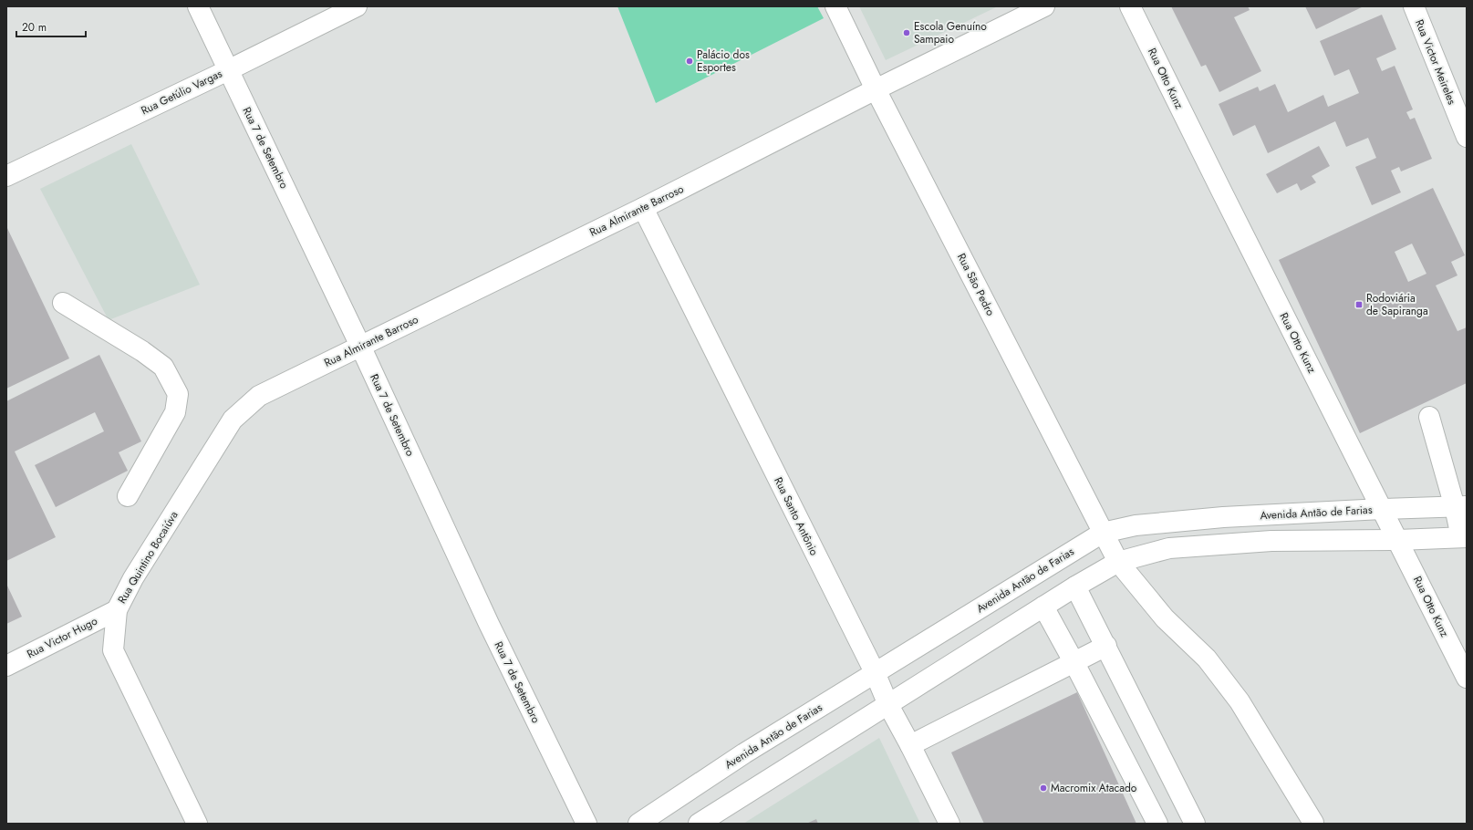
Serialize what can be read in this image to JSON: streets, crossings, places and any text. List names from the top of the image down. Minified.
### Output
{"streets":{"street":["Rua Victor Meireles","Rua Otto Kunz","Rua Getúlio Vargas","Rua 7 de Setembro","Rua Almirante Barroso","Rua São Pedro","Avenida Antão de Farias","Rua Santo Antônio","Rua Quintino Bocaiúva","Rua Victor Hugo"]},"crossings":[["Rua Otto Kunz","Avenida Antão de Farias"],["Rua Getúlio Vargas","Rua 7 de Setembro"],["Rua 7 de Setembro","Rua Almirante Barroso"],["Rua Almirante Barroso","Rua São Pedro"],["Rua Almirante Barroso","Rua Santo Antônio"],["Rua Almirante Barroso","Rua Quintino Bocaiúva"],["Rua São Pedro","Avenida Antão de Farias"],["Avenida Antão de Farias","Rua Santo Antônio"],["Rua Quintino Bocaiúva","Rua Victor Hugo"]],"places":{"other":["Escola Genuíno Sampaio","Palácio dos Esportes","Macromix Atacado"],"transit":["Rodoviária de Sapiranga"]},"scale_bar":"20 m"}
